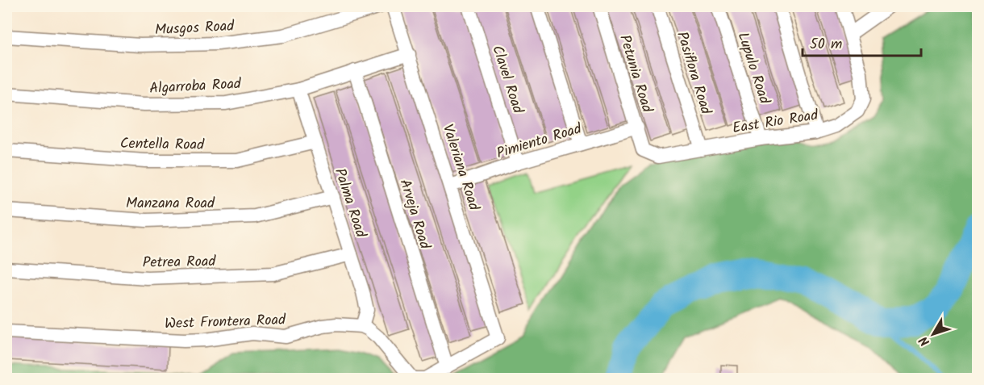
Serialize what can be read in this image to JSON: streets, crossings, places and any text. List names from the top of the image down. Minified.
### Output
{"streets":{"street":["Musgos Road","Lupulo Road","Pasiflora Road","Petunia Road","Clavel Road","Algarroba Road","East Rio Road","Pimiento Road","Centella Road","Valeriana Road","Manzana Road","Palma Road","Arveja Road","Petrea Road","West Frontera Road"]},"crossings":[["Lupulo Road","East Rio Road"],["Pasiflora Road","East Rio Road"],["Petunia Road","East Rio Road"],["Petunia Road","Pimiento Road"],["Clavel Road","Pimiento Road"],["Algarroba Road","Valeriana Road"],["Algarroba Road","Palma Road"],["Algarroba Road","Arveja Road"],["Pimiento Road","Valeriana Road"],["Centella Road","Palma Road"],["Valeriana Road","Arveja Road"],["Manzana Road","Palma Road"],["Palma Road","Petrea Road"],["Palma Road","West Frontera Road"]],"scale_bar":"50 m","north":"bottom left"}
